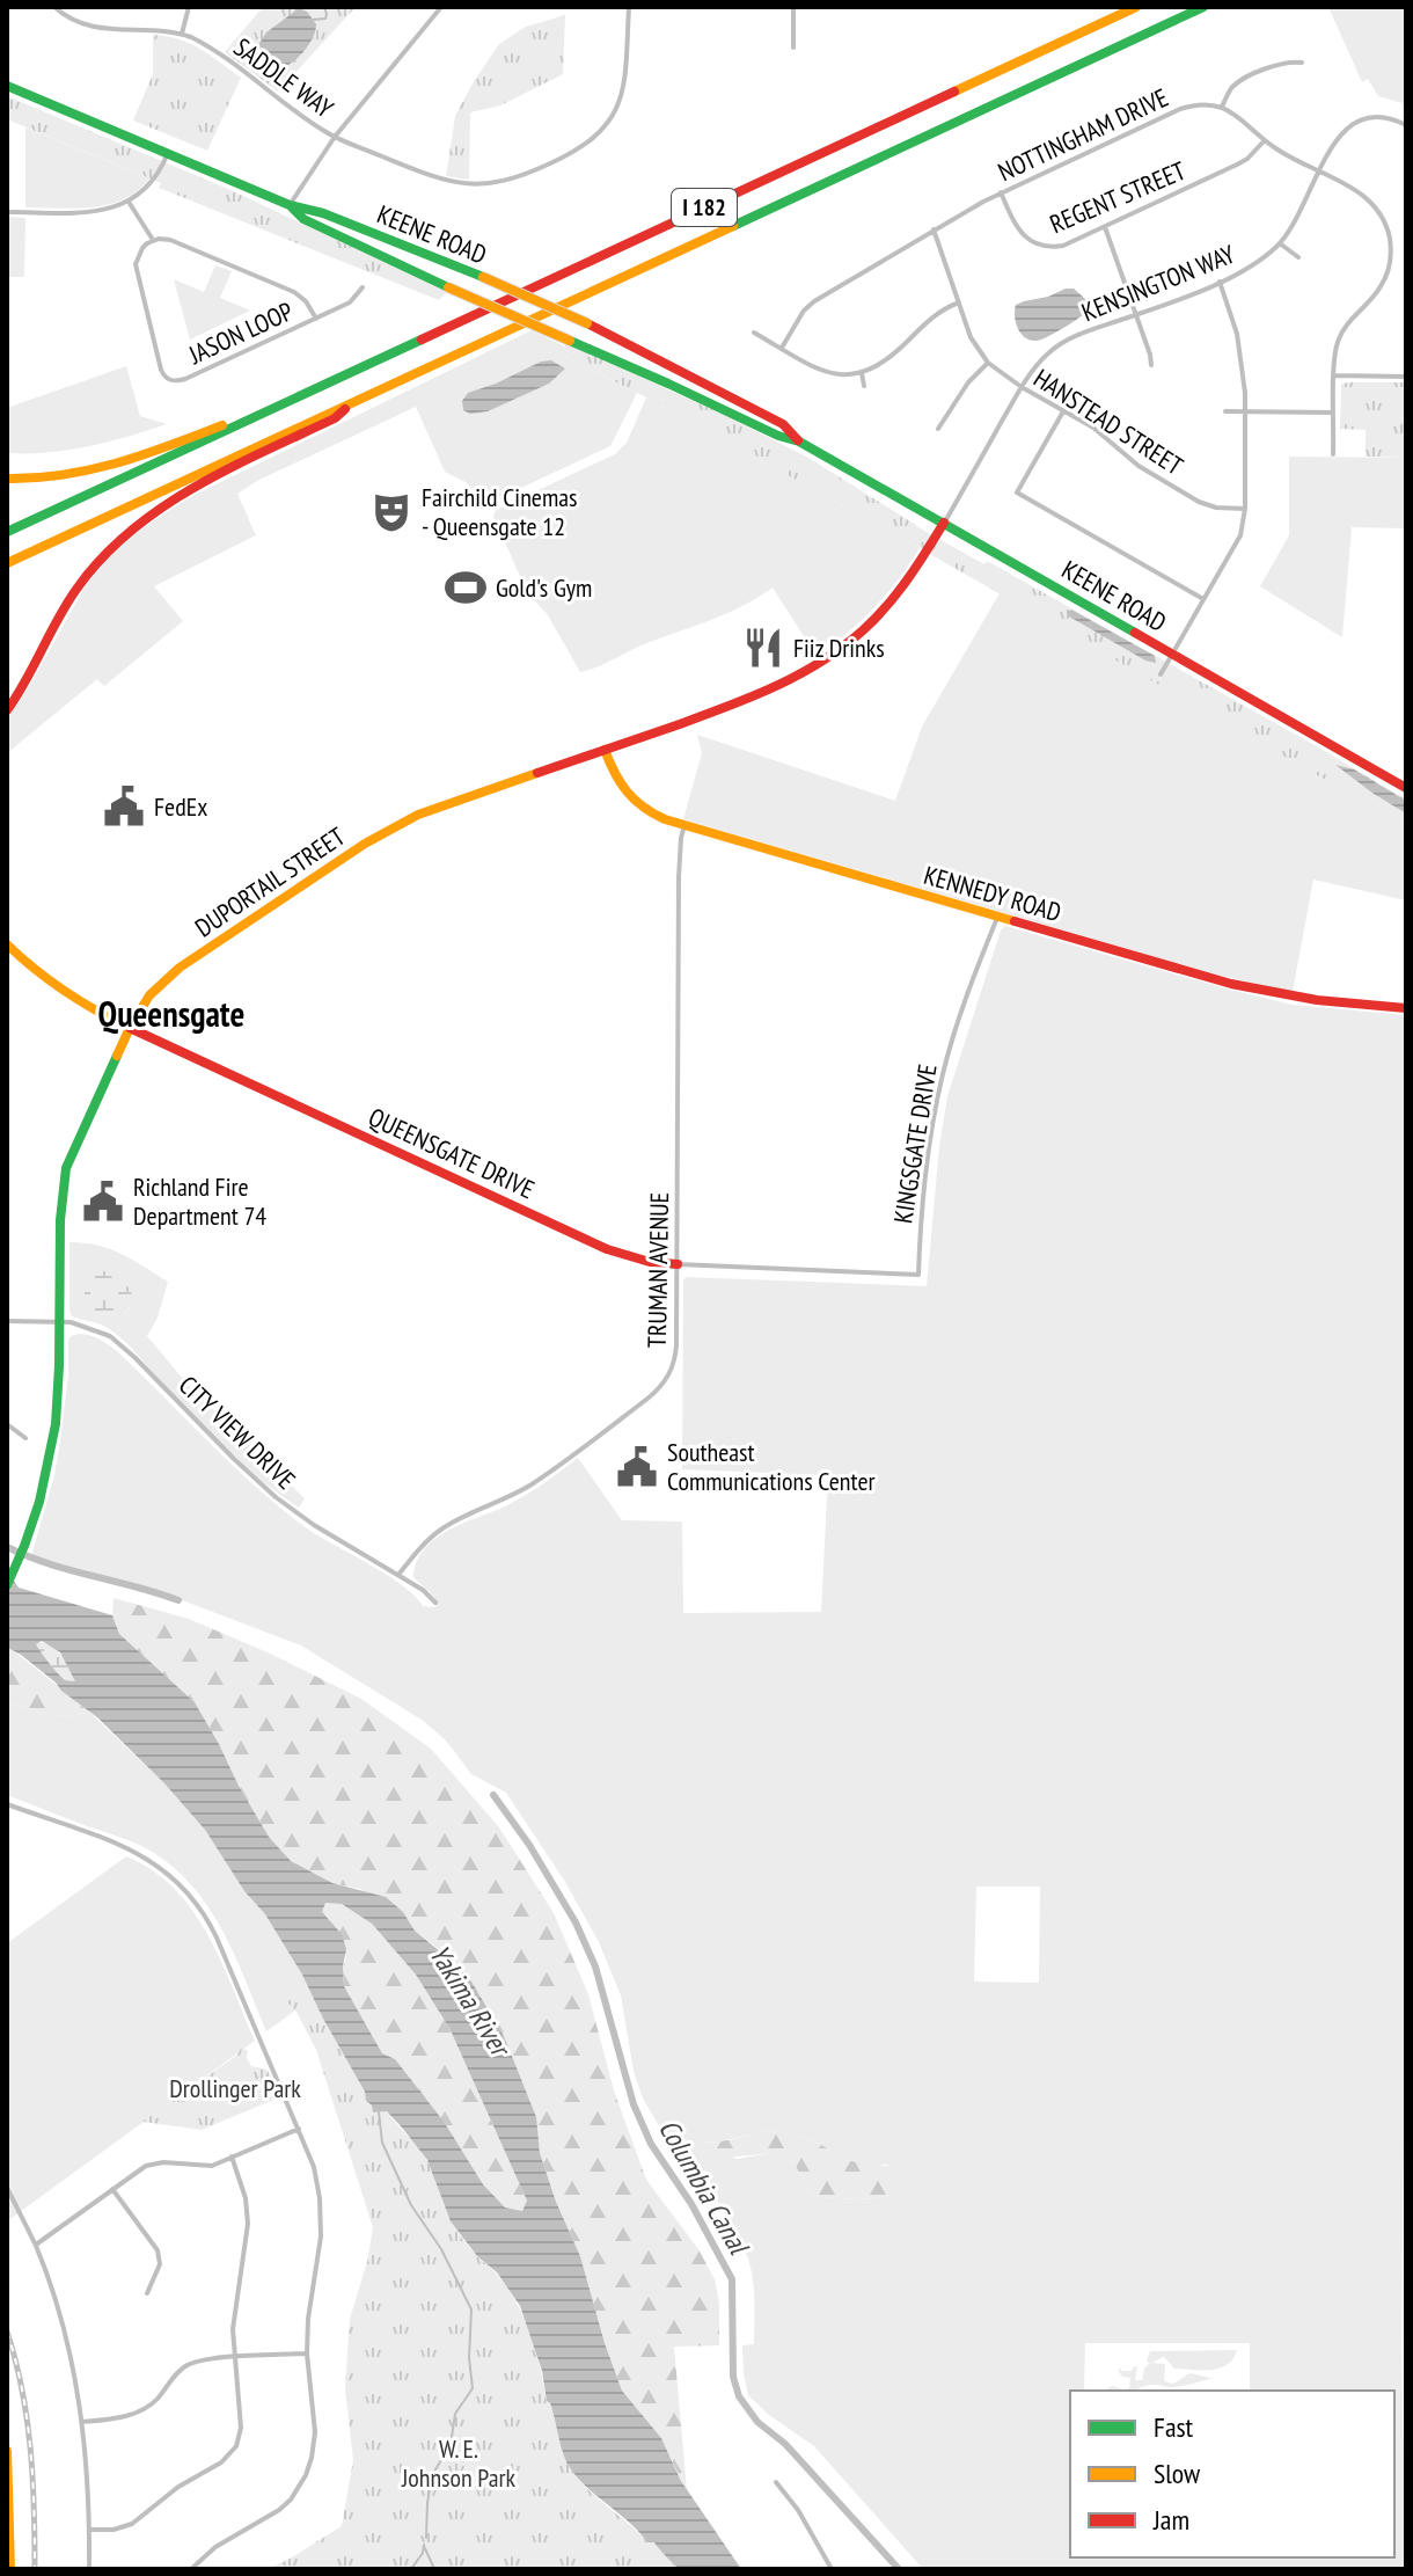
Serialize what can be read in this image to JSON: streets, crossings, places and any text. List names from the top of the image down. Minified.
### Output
{"streets":{"main road":["I 182","KEENE ROAD","DUPORTAIL STREET","KENNEDY ROAD","QUEENSGATE DRIVE"],"street":["SADDLE WAY","NOTTINGHAM DRIVE","REGENT STREET","KENSINGTON WAY","JASON LOOP","HANSTEAD STREET","KINGSGATE DRIVE","TRUMAN AVENUE","CITY VIEW DRIVE"]},"crossings":[["NOTTINGHAM DRIVE","REGENT STREET"],["NOTTINGHAM DRIVE","HANSTEAD STREET"],["KEENE ROAD","KENSINGTON WAY"],["KEENE ROAD","DUPORTAIL STREET"],["KENSINGTON WAY","HANSTEAD STREET"],["KENSINGTON WAY","DUPORTAIL STREET"],["DUPORTAIL STREET","KENNEDY ROAD"],["DUPORTAIL STREET","QUEENSGATE DRIVE"],["DUPORTAIL STREET","CITY VIEW DRIVE"],["KENNEDY ROAD","KINGSGATE DRIVE"],["KENNEDY ROAD","TRUMAN AVENUE"],["KINGSGATE DRIVE","QUEENSGATE DRIVE"],["QUEENSGATE DRIVE","TRUMAN AVENUE"],["TRUMAN AVENUE","CITY VIEW DRIVE"]],"districts":["Queensgate"],"water":["Yakima River","Columbia Canal"],"parks":["Drollinger Park","W. E. Johnson Park"],"places":{"theatre":["Fairchild Cinemas - Queensgate 12"],"sports":["Gold's Gym"],"restaurant":["Fiiz Drinks"],"public building":["FedEx","Richland Fire Department 74","Southeast Communications Center"]},"legend":["Fast","Slow","Jam"]}
